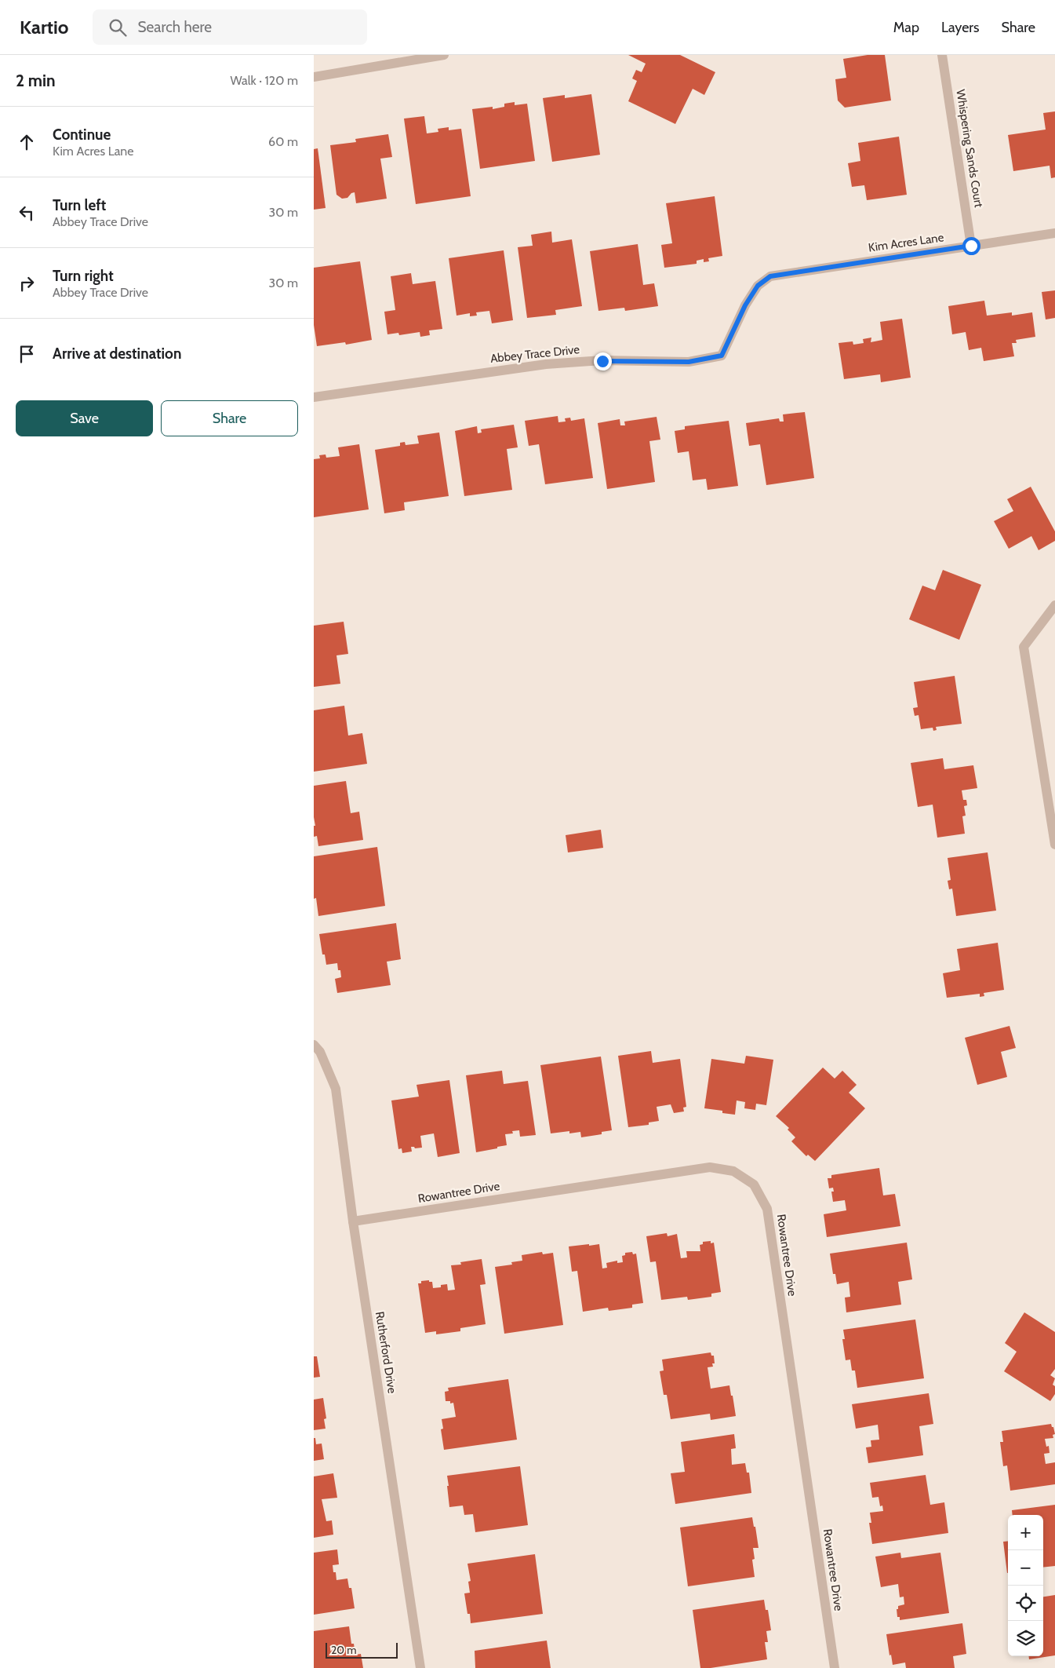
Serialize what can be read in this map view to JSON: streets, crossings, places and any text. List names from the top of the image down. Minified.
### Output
{"streets":{"street":["Whispering Sands Court","Kim Acres Lane","Abbey Trace Drive","Rowantree Drive","Rutherford Drive"]},"crossings":[["Whispering Sands Court","Kim Acres Lane"],["Kim Acres Lane","Abbey Trace Drive"],["Rowantree Drive","Rutherford Drive"]],"scale_bar":"20 m","page":{"header":"Kartio","search":"Search here","nav":["Map","Layers","Share"],"heading":["2 min","Walk · 120 m"],"list":[["Continue","Kim Acres Lane","60 m"],["Turn left","Abbey Trace Drive","30 m"],["Turn right","Abbey Trace Drive","30 m"],"Arrive at destination"],"buttons":["Save","Share"],"map_buttons":["+","−"],"scale":"20 m"}}
